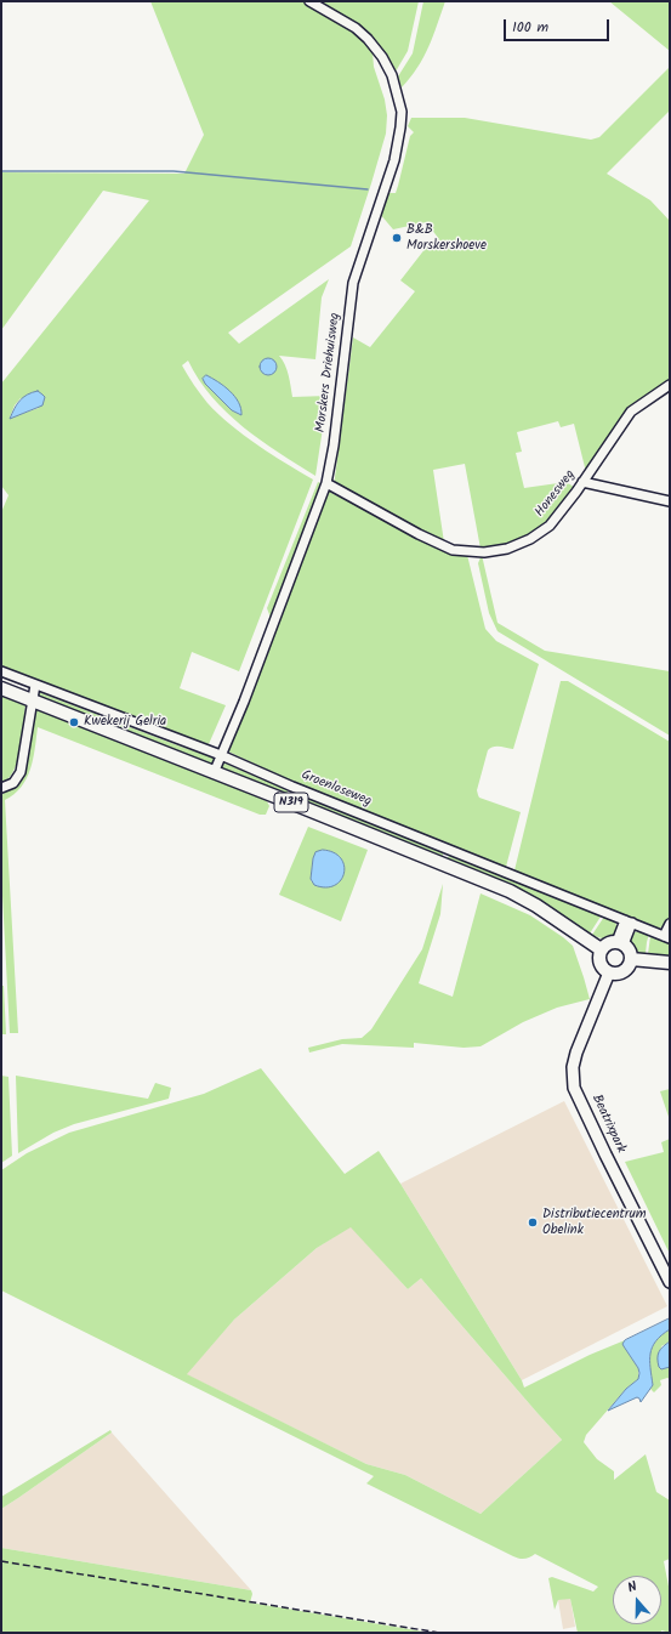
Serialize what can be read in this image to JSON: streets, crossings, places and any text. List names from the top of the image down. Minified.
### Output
{"streets":{"main road":["N319"],"street":["Morskers Driehuisweg","Honesweg","Groenloseweg","Beatrixpark"]},"crossings":[["Morskers Driehuisweg","Honesweg"],["Morskers Driehuisweg","Groenloseweg"],["Morskers Driehuisweg","N319"],["N319","Beatrixpark"]],"places":["B&B Morskershoeve","Kwekerij Gelria","Distributiecentrum Obelink"],"scale_bar":"100 m","north":"top"}
